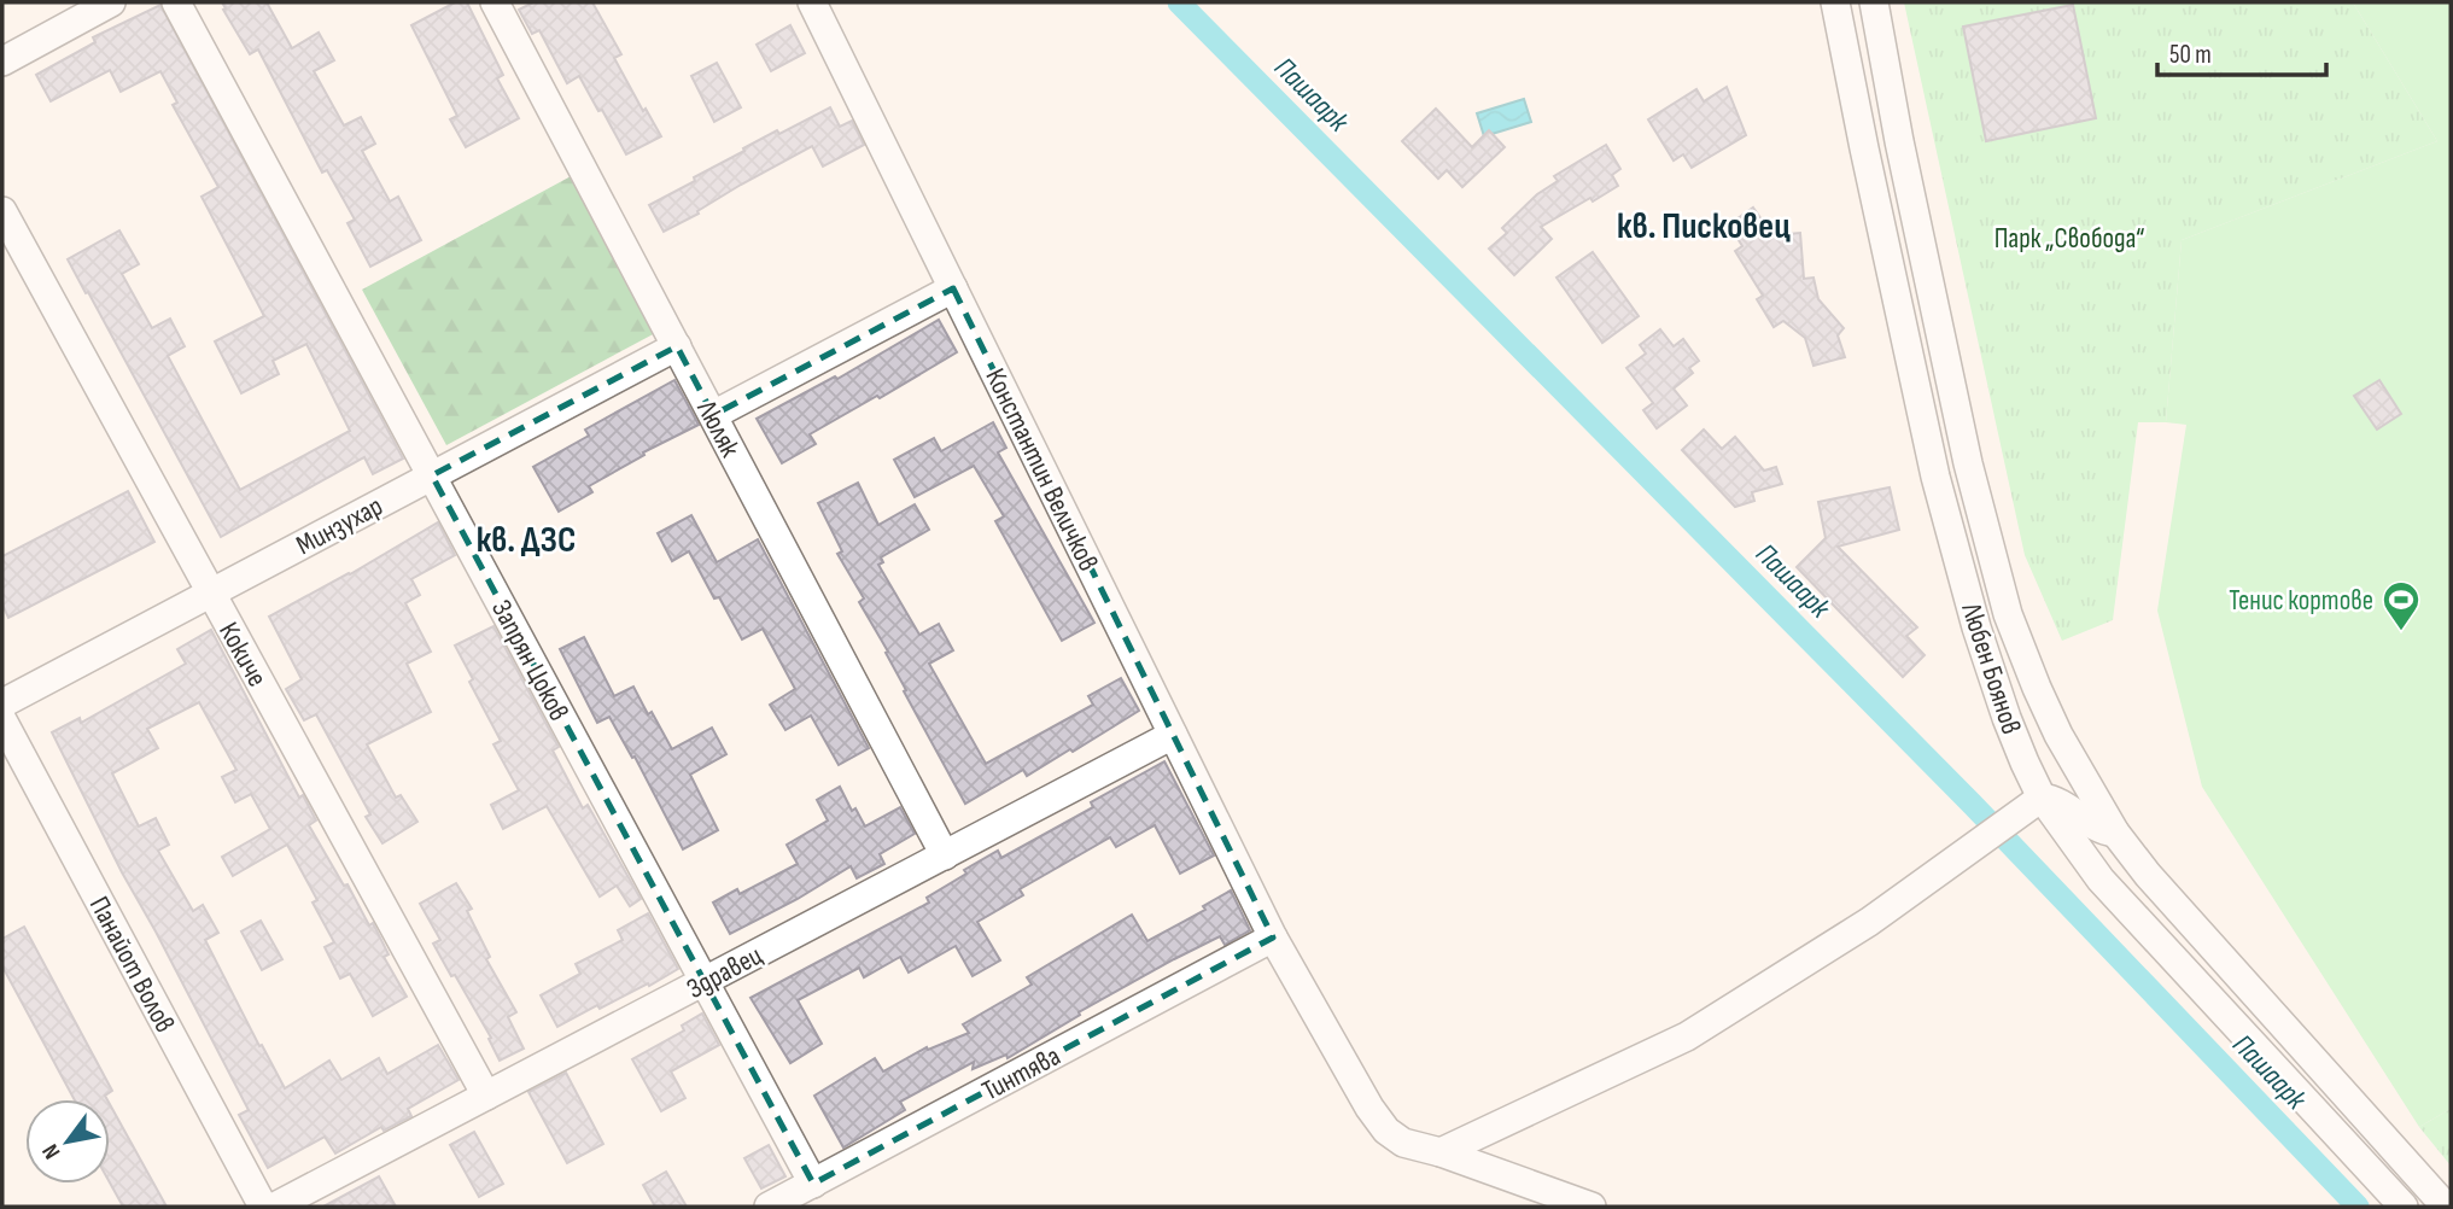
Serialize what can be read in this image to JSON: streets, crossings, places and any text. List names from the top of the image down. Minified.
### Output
{"streets":{"street":["Люляк","Константин Величков","Минзухар","Кокиче","Запрян Цоков","Любен Боянов","Панайот Волов","Здравец","Тинтява"]},"crossings":[["Люляк","Минзухар"],["Люляк","Здравец"],["Константин Величков","Здравец"],["Константин Величков","Тинтява"],["Минзухар","Кокиче"],["Минзухар","Запрян Цоков"],["Кокиче","Здравец"],["Запрян Цоков","Здравец"],["Запрян Цоков","Тинтява"]],"districts":["кв. Писковец","кв. ДЗС"],"water":["Пашаарк"],"parks":["Парк „Свобода“"],"places":{"sports":["Тенис кортове"]},"scale_bar":"50 m","north":"bottom left"}
